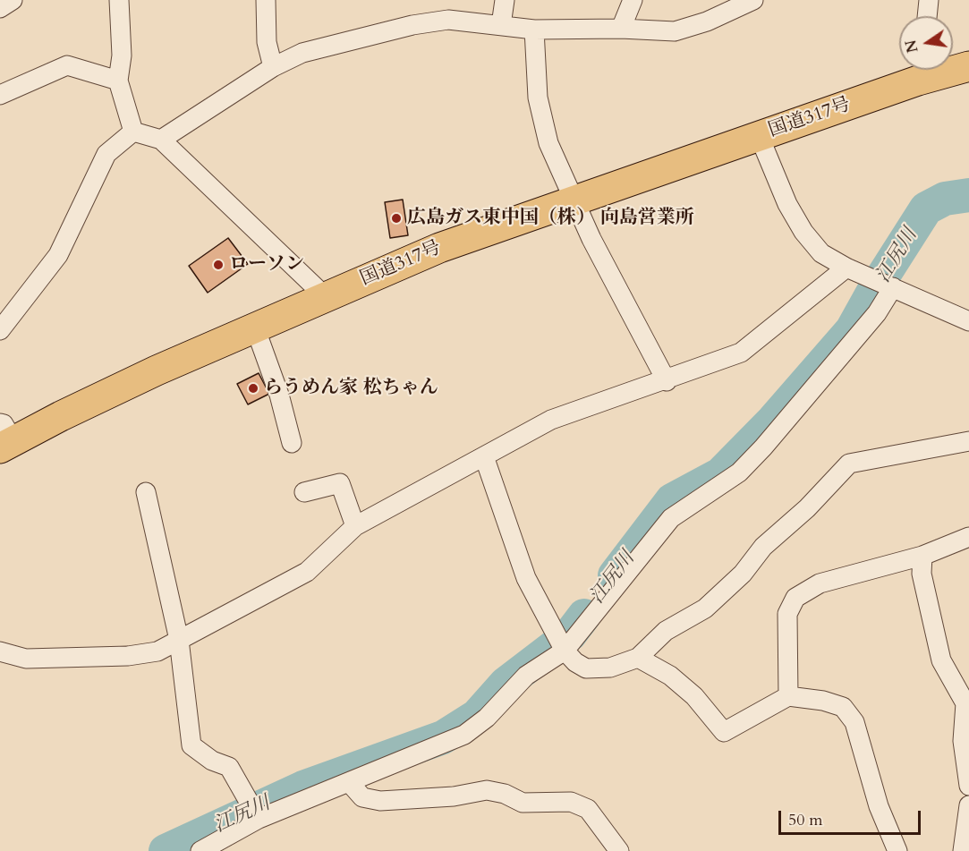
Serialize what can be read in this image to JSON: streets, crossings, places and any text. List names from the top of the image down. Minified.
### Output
{"streets":{"highway":["国道317号"]},"water":["江尻川"],"places":["広島ガス東中国（株） 向島営業所","ローソン","らうめん家 松ちゃん"],"scale_bar":"50 m","north":"left"}
